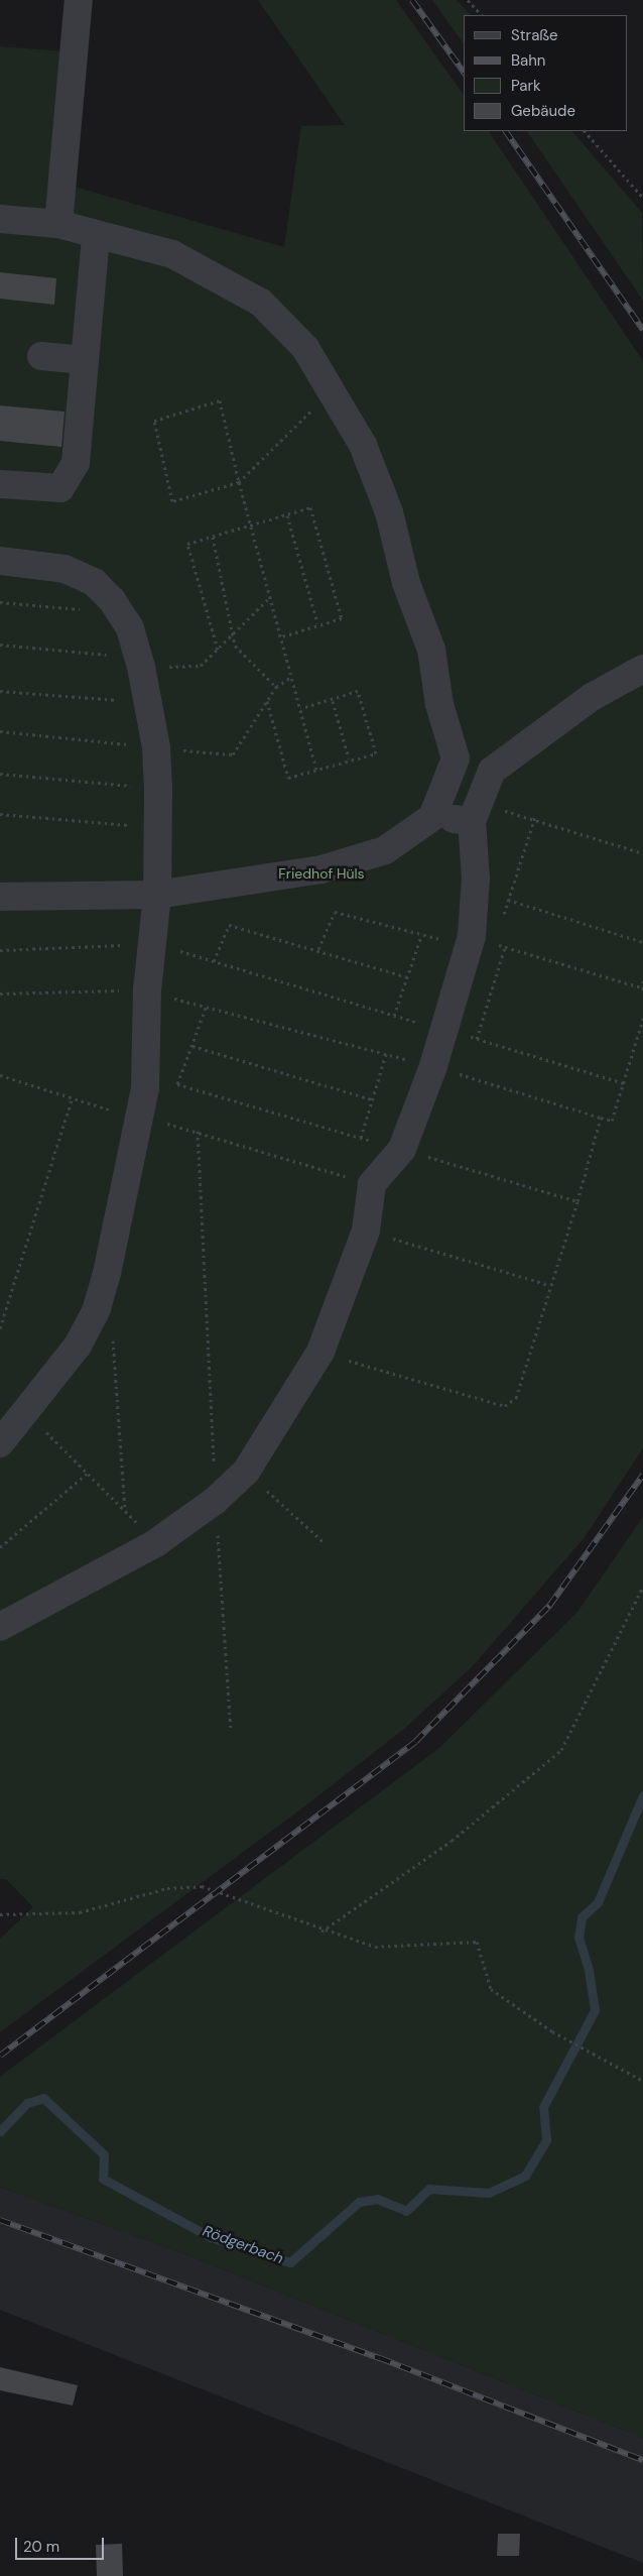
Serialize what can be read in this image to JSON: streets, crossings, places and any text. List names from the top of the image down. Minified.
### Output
{"water":["Rödgerbach"],"parks":["Friedhof Hüls"],"legend":["Straße","Bahn","Park","Gebäude"],"scale_bar":"20 m"}
